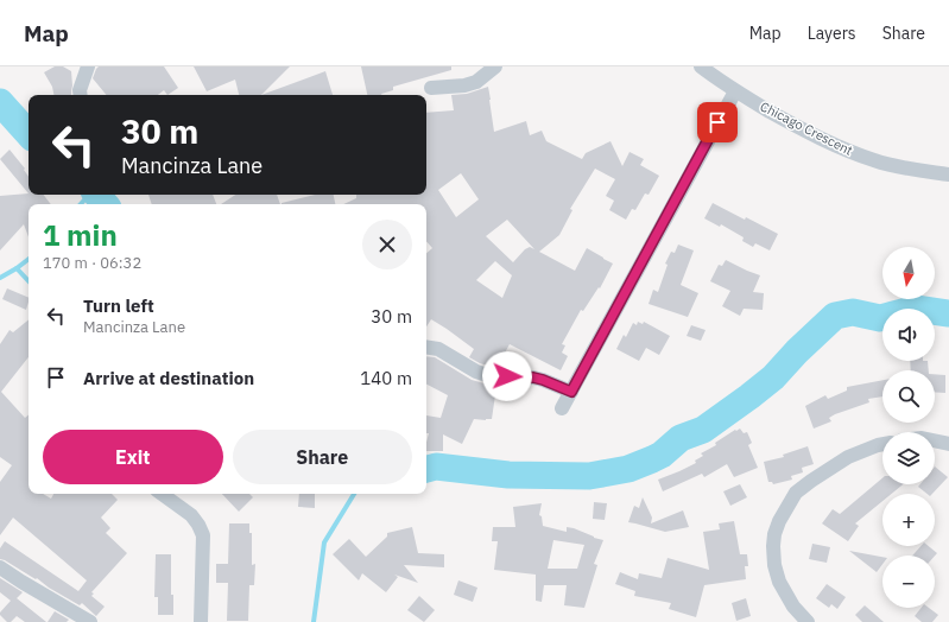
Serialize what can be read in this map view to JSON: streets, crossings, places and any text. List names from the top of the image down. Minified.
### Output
{"streets":{"street":["Chicago Crescent"]},"north":"bottom","page":{"header":"Map","nav":["Map","Layers","Share"],"turn":["30 m","Mancinza Lane"],"heading":["1 min","170 m · 06:32"],"map_buttons":["+","−"],"list":[{"name":"Turn left","note":"Mancinza Lane","value":"30 m"},{"name":"Arrive at destination","value":"140 m"}],"buttons":["Exit","Share"]}}
